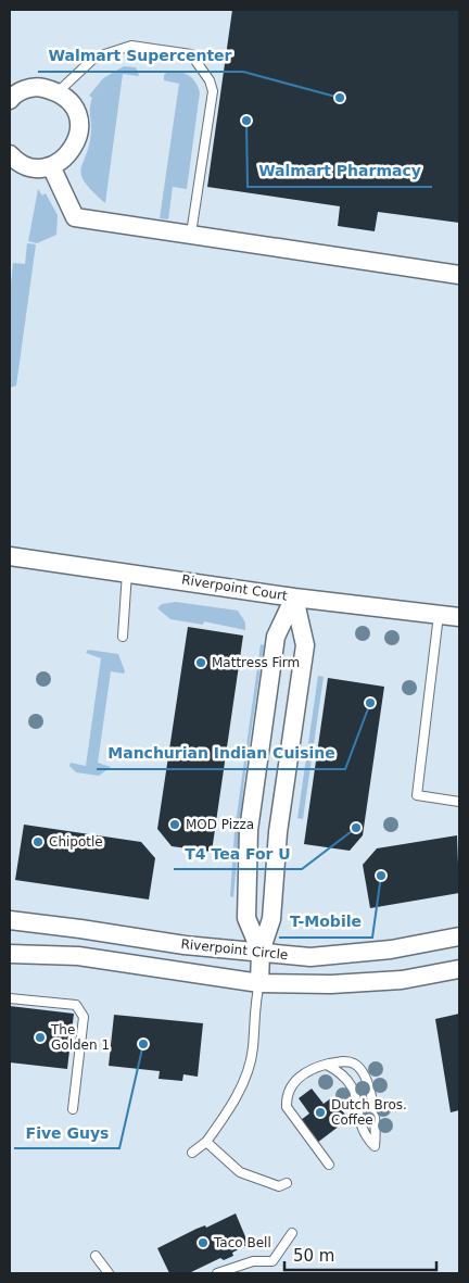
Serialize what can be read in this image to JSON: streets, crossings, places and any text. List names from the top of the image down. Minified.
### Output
{"streets":{"street":["Riverpoint Court","Riverpoint Circle"]},"places":["Walmart Supercenter","Walmart Pharmacy","Mattress Firm","Manchurian Indian Cuisine","MOD Pizza","T4 Tea For U","Chipotle","T-Mobile","The Golden 1","Five Guys","Dutch Bros. Coffee","Taco Bell"],"scale_bar":"50 m"}
